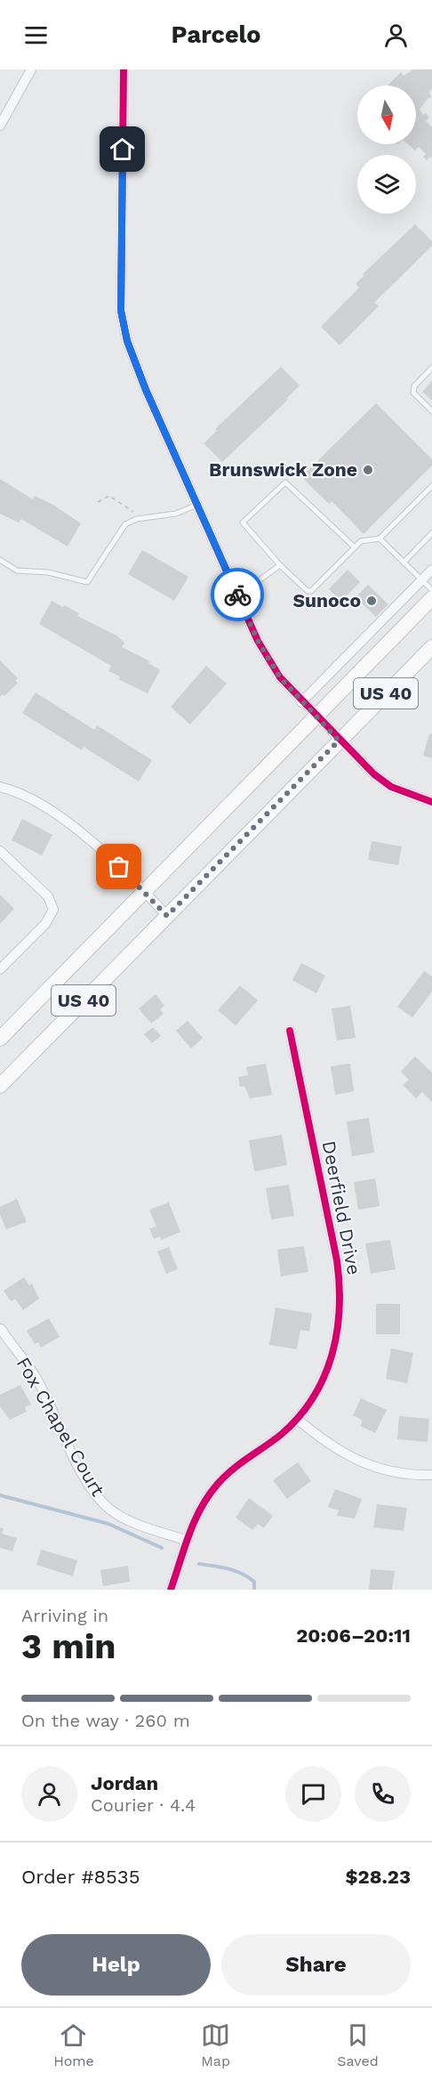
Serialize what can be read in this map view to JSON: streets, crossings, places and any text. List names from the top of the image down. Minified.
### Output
{"streets":{"main road":["US 40"],"street":["Deerfield Drive","Fox Chapel Court"]},"crossings":[["Deerfield Drive","Fox Chapel Court"]],"places":["Brunswick Zone","Sunoco"],"north":"bottom","page":{"header":"Parcelo","heading":["3 min","Arriving in","20:06–20:11"],"panel":["Jordan","Courier · 4.4","Order #8535","$28.23"],"bar":"On the way · 260 m","buttons":["Help","Share"],"tabs":["Home","Map","Saved"]}}
